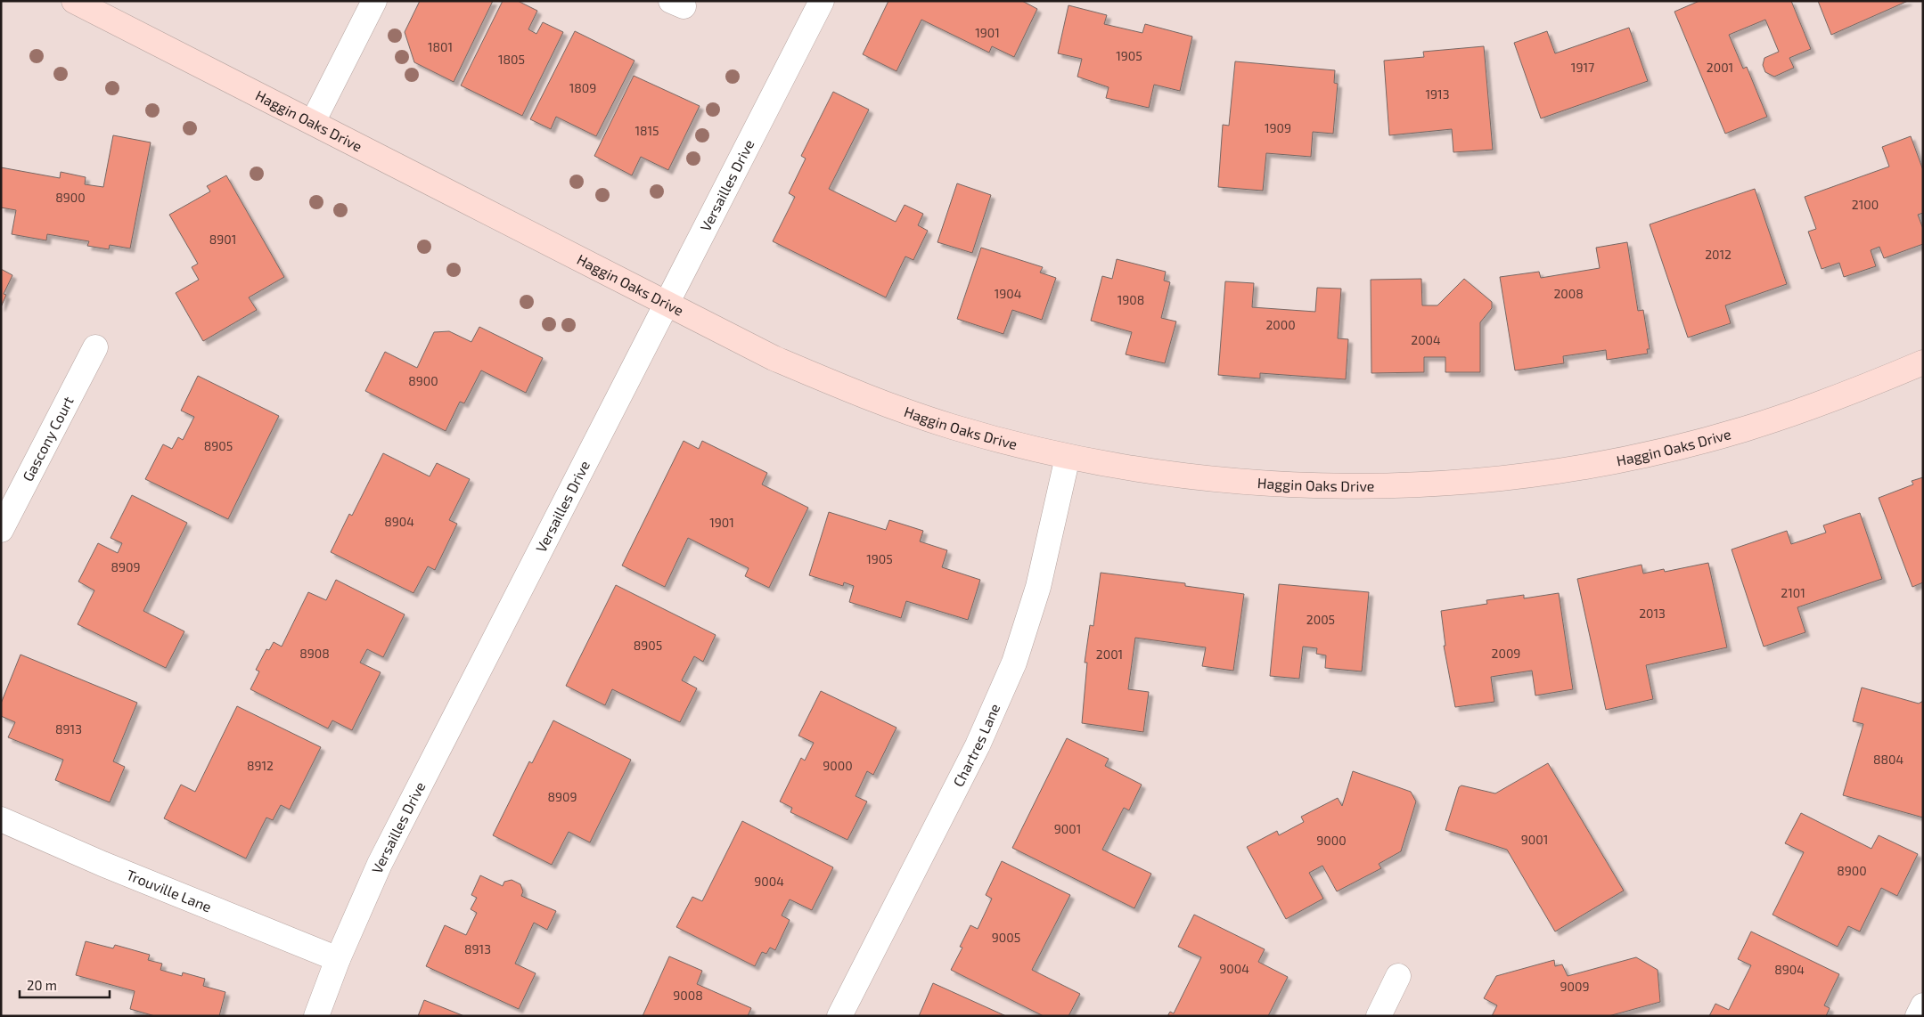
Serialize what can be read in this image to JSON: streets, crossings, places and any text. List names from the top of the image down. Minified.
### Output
{"streets":{"street":["Haggin Oaks Drive","Versailles Drive","Gascony Court","Chartres Lane","Trouville Lane"]},"crossings":[["Haggin Oaks Drive","Versailles Drive"],["Haggin Oaks Drive","Chartres Lane"],["Versailles Drive","Trouville Lane"]],"house_numbers":["1901","1801","1905","1805","1917","2001","1809","1913","1909","1815","8900","2100","8901","2012","1904","2008","1908","2000","2004","8900","8905","8904","1901","1905","8909","2101","2013","2005","8905","8908","2009","2001","8913","8804","8912","9000","8909","9001","9001","9000","8900","9004","9005","8913","9004","8904","9009","9008"],"scale_bar":"20 m"}
